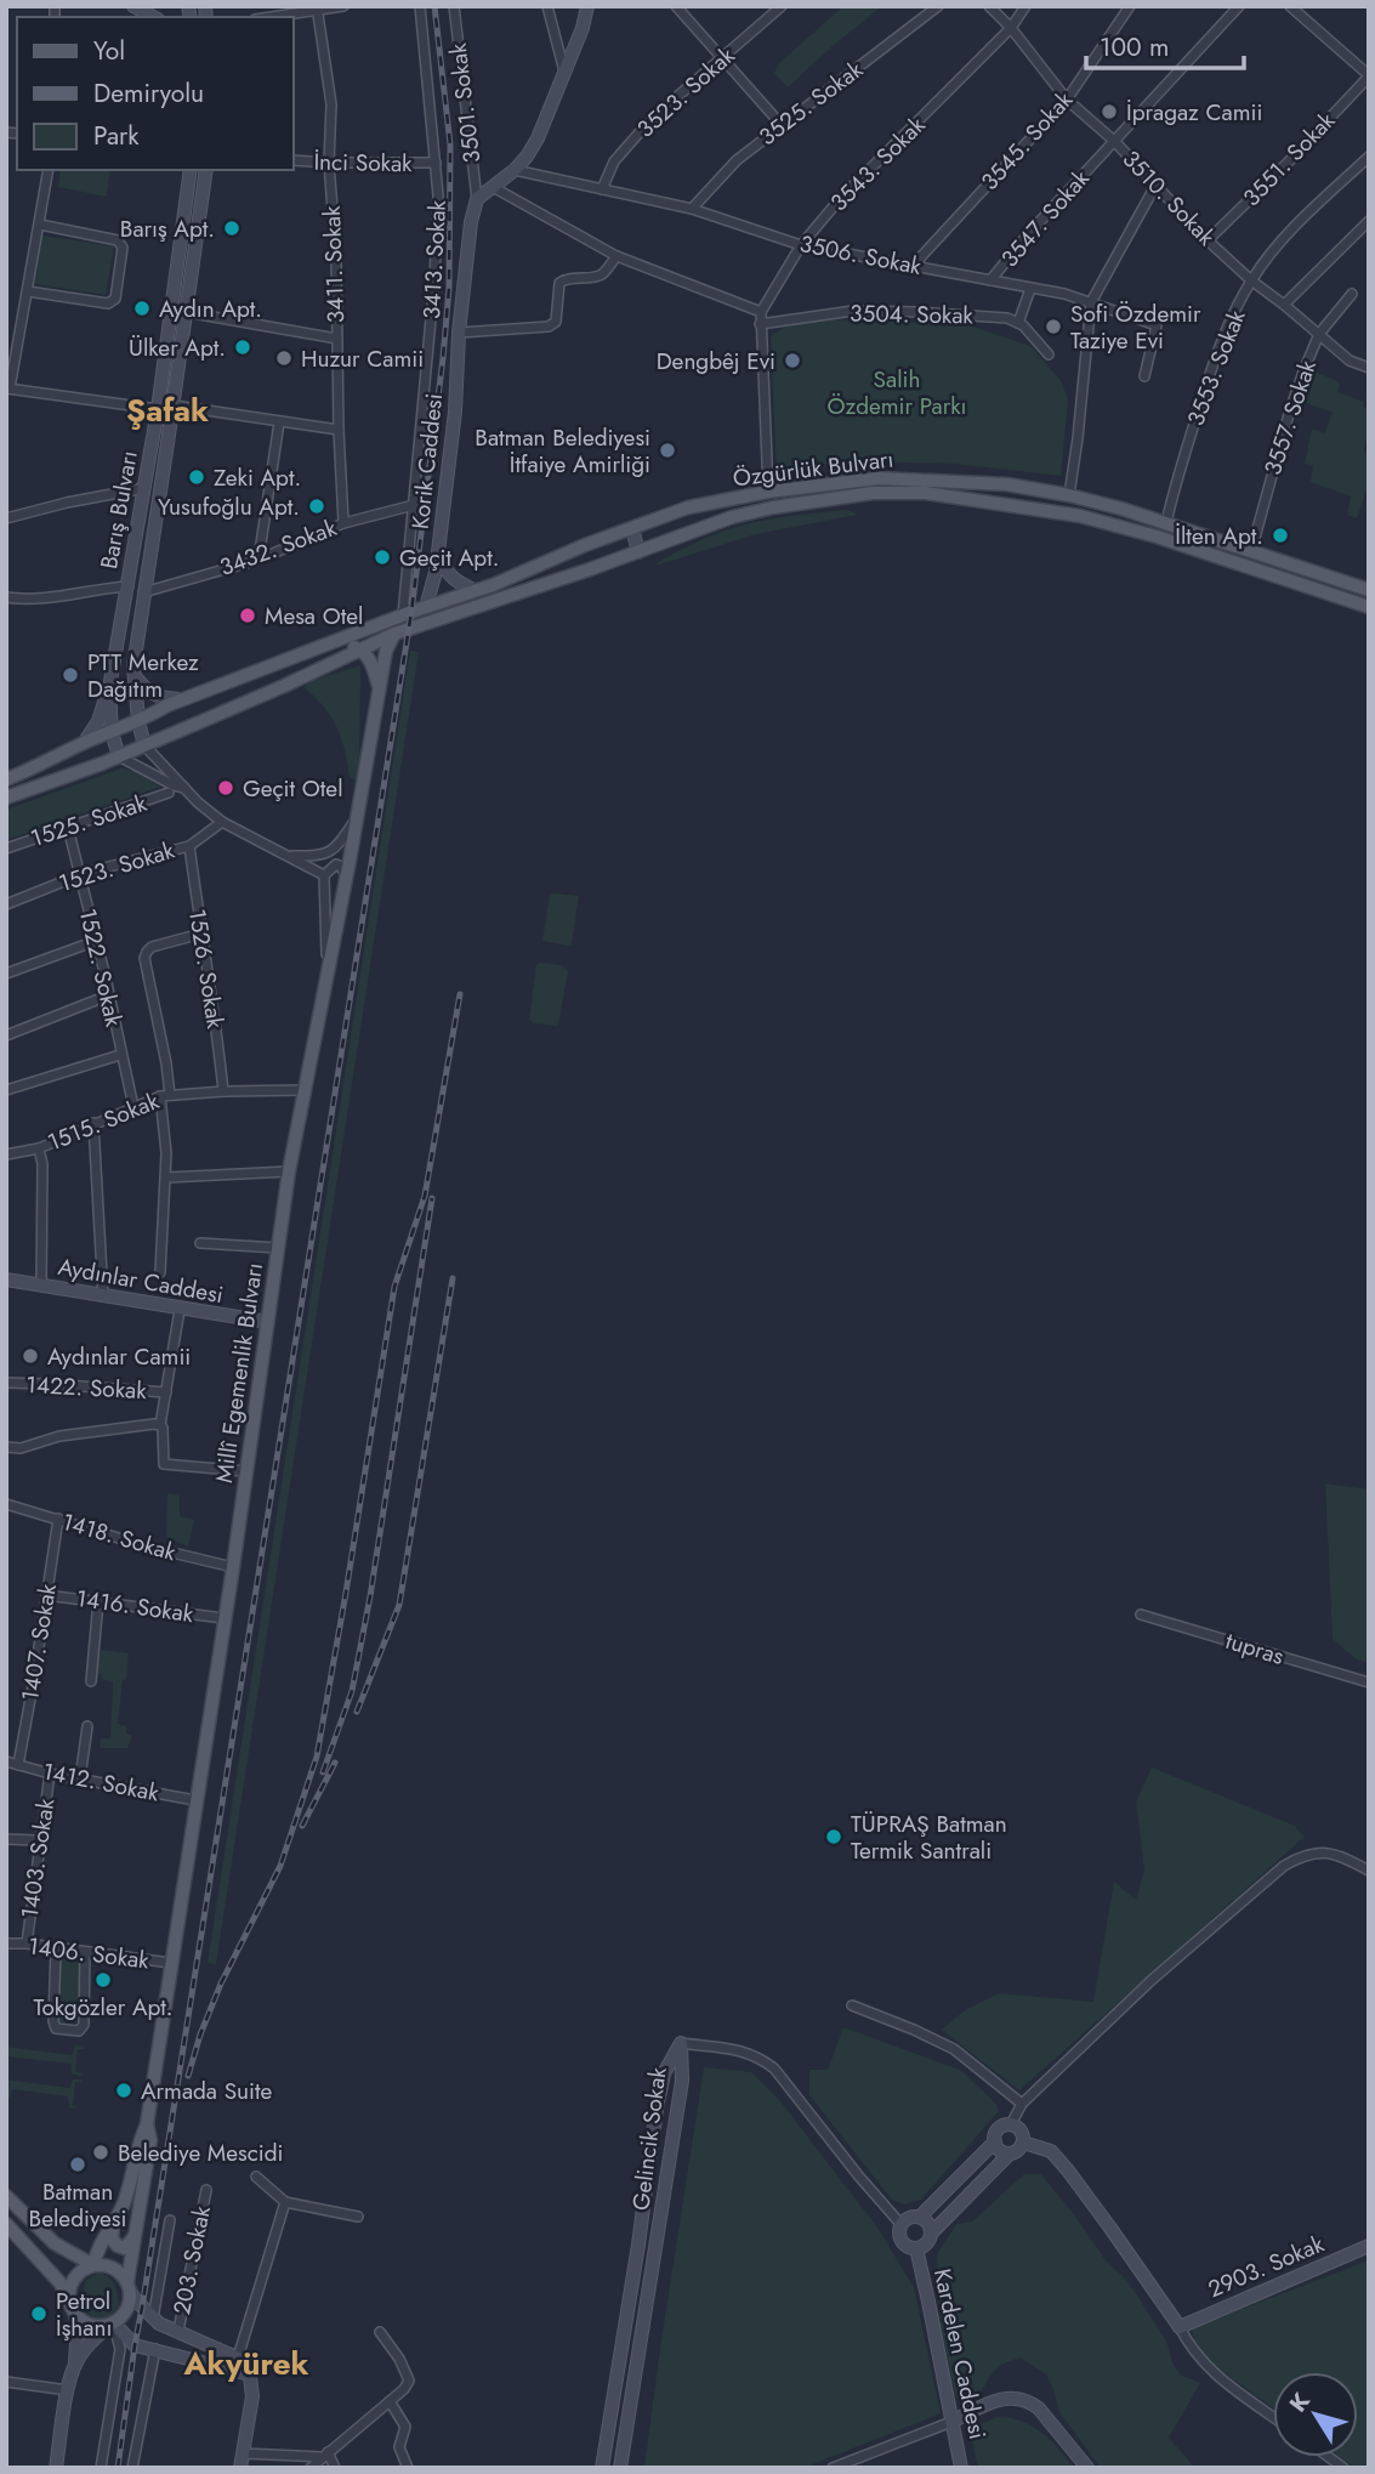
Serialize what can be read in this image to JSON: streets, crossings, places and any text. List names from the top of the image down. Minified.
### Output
{"streets":{"main road":["Korik Caddesi","Özgürlük Bulvarı","Barış Bulvarı","Aydınlar Caddesi","Millî Egemenlik Bulvarı","Gelincik Sokak","2903. Sokak","Kardelen Caddesi"],"street":["3523. Sokak","3501. Sokak","3525. Sokak","3545. Sokak","3551. Sokak","İnci Sokak","3543. Sokak","3510. Sokak","3547. Sokak","3506. Sokak","3413. Sokak","3411. Sokak","3504. Sokak","3553. Sokak","3557. Sokak","3432. Sokak","1525. Sokak","1523. Sokak","1522. Sokak","1526. Sokak","1515. Sokak","1422. Sokak","1418. Sokak","1416. Sokak","1407. Sokak","tupras","1412. Sokak","1403. Sokak","1406. Sokak","203. Sokak"]},"crossings":[["3523. Sokak","3506. Sokak"],["3501. Sokak","Korik Caddesi"],["3525. Sokak","3506. Sokak"],["3545. Sokak","3510. Sokak"],["3545. Sokak","3506. Sokak"],["3551. Sokak","3510. Sokak"],["İnci Sokak","3413. Sokak"],["İnci Sokak","3411. Sokak"],["3543. Sokak","3510. Sokak"],["3543. Sokak","3506. Sokak"],["3543. Sokak","3504. Sokak"],["3543. Sokak","Özgürlük Bulvarı"],["3510. Sokak","3547. Sokak"],["3510. Sokak","3553. Sokak"],["3510. Sokak","3557. Sokak"],["3547. Sokak","3506. Sokak"],["3413. Sokak","Özgürlük Bulvarı"],["3413. Sokak","3432. Sokak"],["3411. Sokak","3432. Sokak"],["3553. Sokak","Özgürlük Bulvarı"],["3557. Sokak","Özgürlük Bulvarı"],["Korik Caddesi","Özgürlük Bulvarı"],["Özgürlük Bulvarı","Barış Bulvarı"],["Özgürlük Bulvarı","Millî Egemenlik Bulvarı"],["Barış Bulvarı","3432. Sokak"],["1525. Sokak","1522. Sokak"],["1523. Sokak","1522. Sokak"],["1523. Sokak","1526. Sokak"],["1522. Sokak","1515. Sokak"],["1526. Sokak","1515. Sokak"],["1515. Sokak","Millî Egemenlik Bulvarı"],["Aydınlar Caddesi","Millî Egemenlik Bulvarı"],["Millî Egemenlik Bulvarı","1418. Sokak"],["Millî Egemenlik Bulvarı","1416. Sokak"],["Millî Egemenlik Bulvarı","1412. Sokak"],["Millî Egemenlik Bulvarı","1406. Sokak"],["1418. Sokak","1407. Sokak"],["1416. Sokak","1407. Sokak"],["1407. Sokak","1412. Sokak"],["1412. Sokak","1403. Sokak"],["1403. Sokak","1406. Sokak"]],"districts":["Şafak","Akyürek"],"parks":["Salih Özdemir Parkı"],"places":["İpragaz Camii","Barış Apt.","Aydın Apt.","Sofi Özdemir Taziye Evi","Ülker Apt.","Huzur Camii","Dengbêj Evi","Batman Belediyesi İtfaiye Amirliği","Zeki Apt.","Yusufoğlu Apt.","İlten Apt.","Geçit Apt.","Mesa Otel","PTT Merkez Dağıtım","Geçit Otel","Aydınlar Camii","TÜPRAŞ Batman Termik Santrali","Tokgözler Apt.","Armada Suite","Belediye Mescidi","Batman Belediyesi","Petrol İşhanı"],"legend":["Yol","Demiryolu","Park"],"scale_bar":"100 m","north":"top left"}
